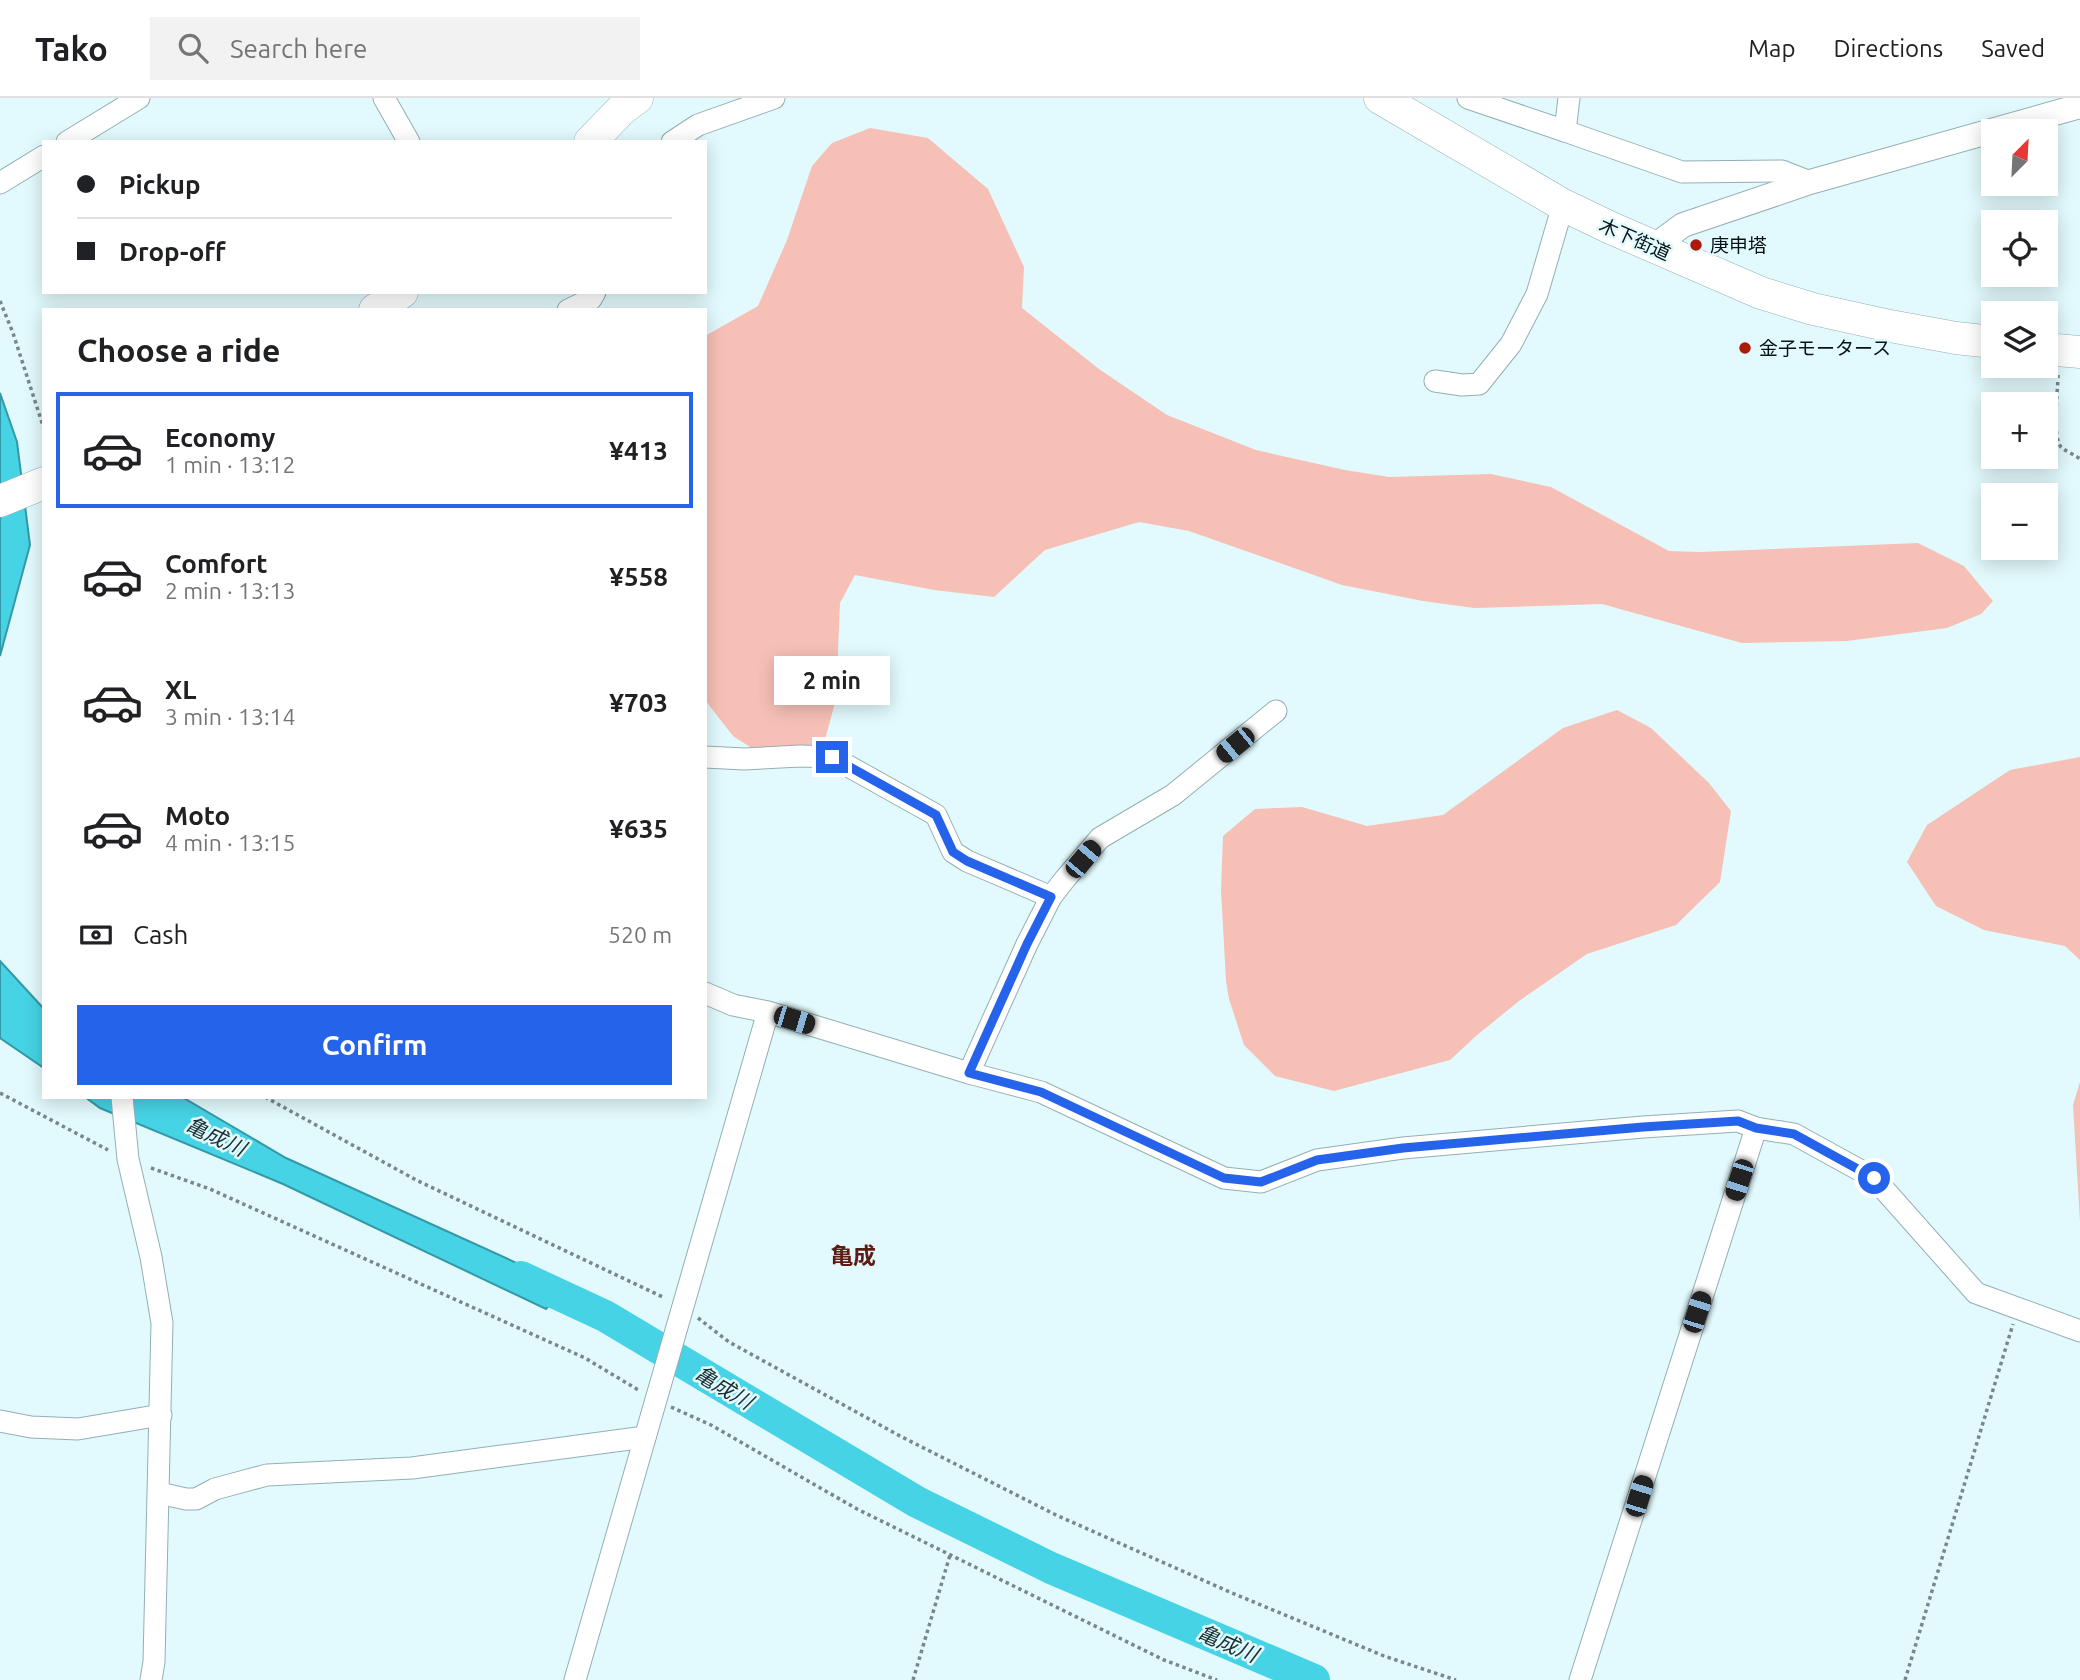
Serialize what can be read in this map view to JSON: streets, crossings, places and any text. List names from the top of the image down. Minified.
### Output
{"streets":{"main road":["木下街道"]},"districts":["亀成"],"water":["亀成川"],"places":["庚申塔","金子モータース"],"north":"top right","page":{"header":"Tako","search":"Search here","nav":["Map","Directions","Saved"],"map_buttons":["+","−"],"banner":["Pickup","Drop-off"],"heading":"Choose a ride","list":[{"name":"Economy","note":"1 min · 13:12","value":"¥413"},{"name":"Comfort","note":"2 min · 13:13","value":"¥558"},{"name":"XL","note":"3 min · 13:14","value":"¥703"},{"name":"Moto","note":"4 min · 13:15","value":"¥635"}],"bubble":"2 min","pay":["Cash","520 m"],"buttons":"Confirm"}}
